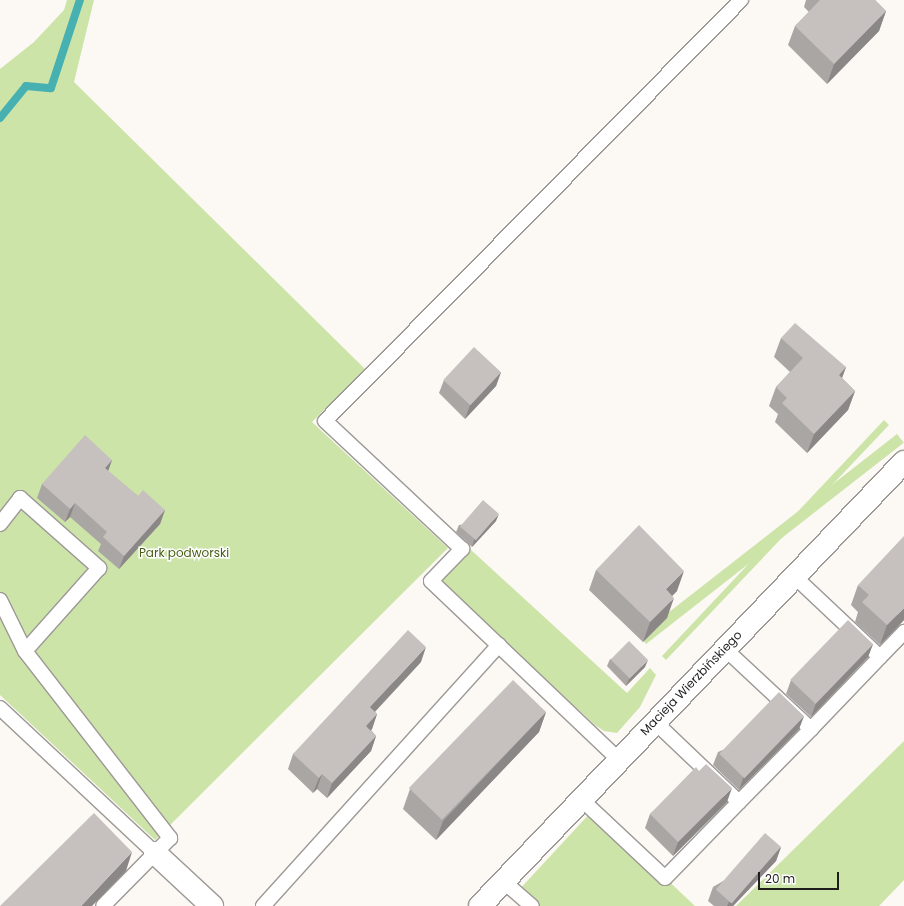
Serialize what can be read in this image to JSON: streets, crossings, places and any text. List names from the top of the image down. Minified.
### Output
{"streets":{"street":["Macieja Wierzbińskiego"]},"parks":["Park podworski"],"scale_bar":"20 m"}
